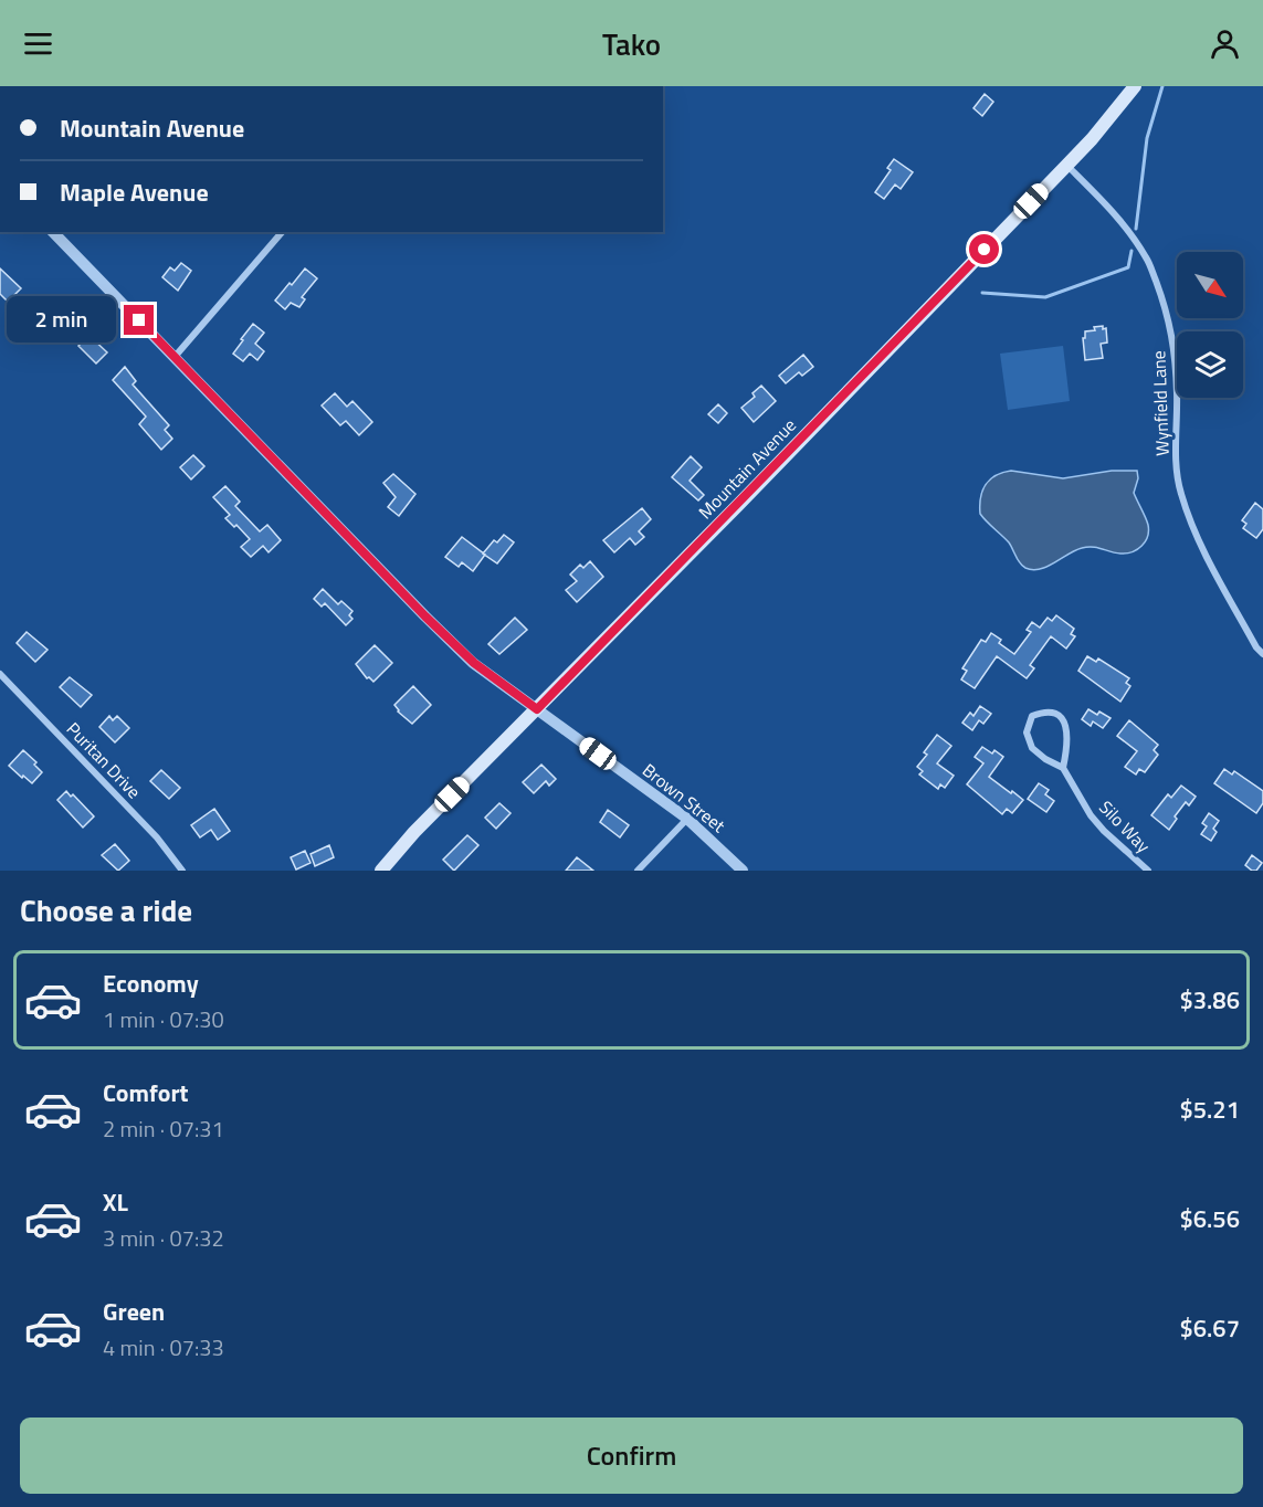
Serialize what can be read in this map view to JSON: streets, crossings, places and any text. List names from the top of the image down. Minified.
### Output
{"streets":{"main road":["Mountain Avenue"],"street":["Wynfield Lane","Puritan Drive","Brown Street","Silo Way"]},"crossings":[["Wynfield Lane","Mountain Avenue"],["Mountain Avenue","Brown Street"]],"north":"bottom right","page":{"header":"Tako","banner":["Mountain Avenue","Maple Avenue"],"bubble":"2 min","heading":"Choose a ride","list":[{"name":"Economy","note":"1 min · 07:30","value":"$3.86"},{"name":"Comfort","note":"2 min · 07:31","value":"$5.21"},{"name":"XL","note":"3 min · 07:32","value":"$6.56"},{"name":"Green","note":"4 min · 07:33","value":"$6.67"}],"buttons":"Confirm"}}
